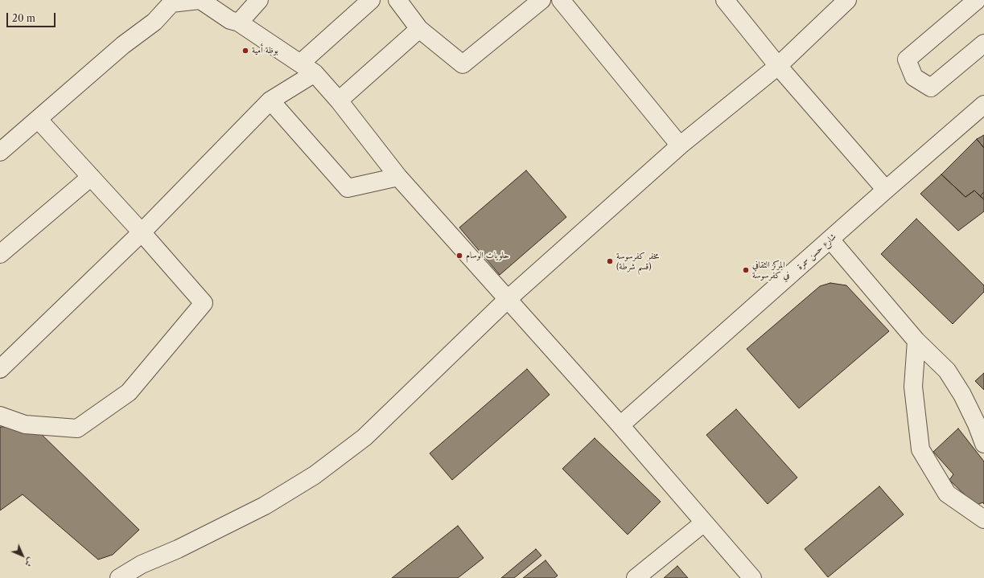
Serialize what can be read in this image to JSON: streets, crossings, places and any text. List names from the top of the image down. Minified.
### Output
{"streets":{"street":["شارع حسن سمرة"]},"places":["بوظة أمية","حلويات الوسام","مخفر كفرسوسة (قسم شرطة)","المركز الثقافي في كفرسوسة"],"scale_bar":"20 m","north":"bottom right"}
